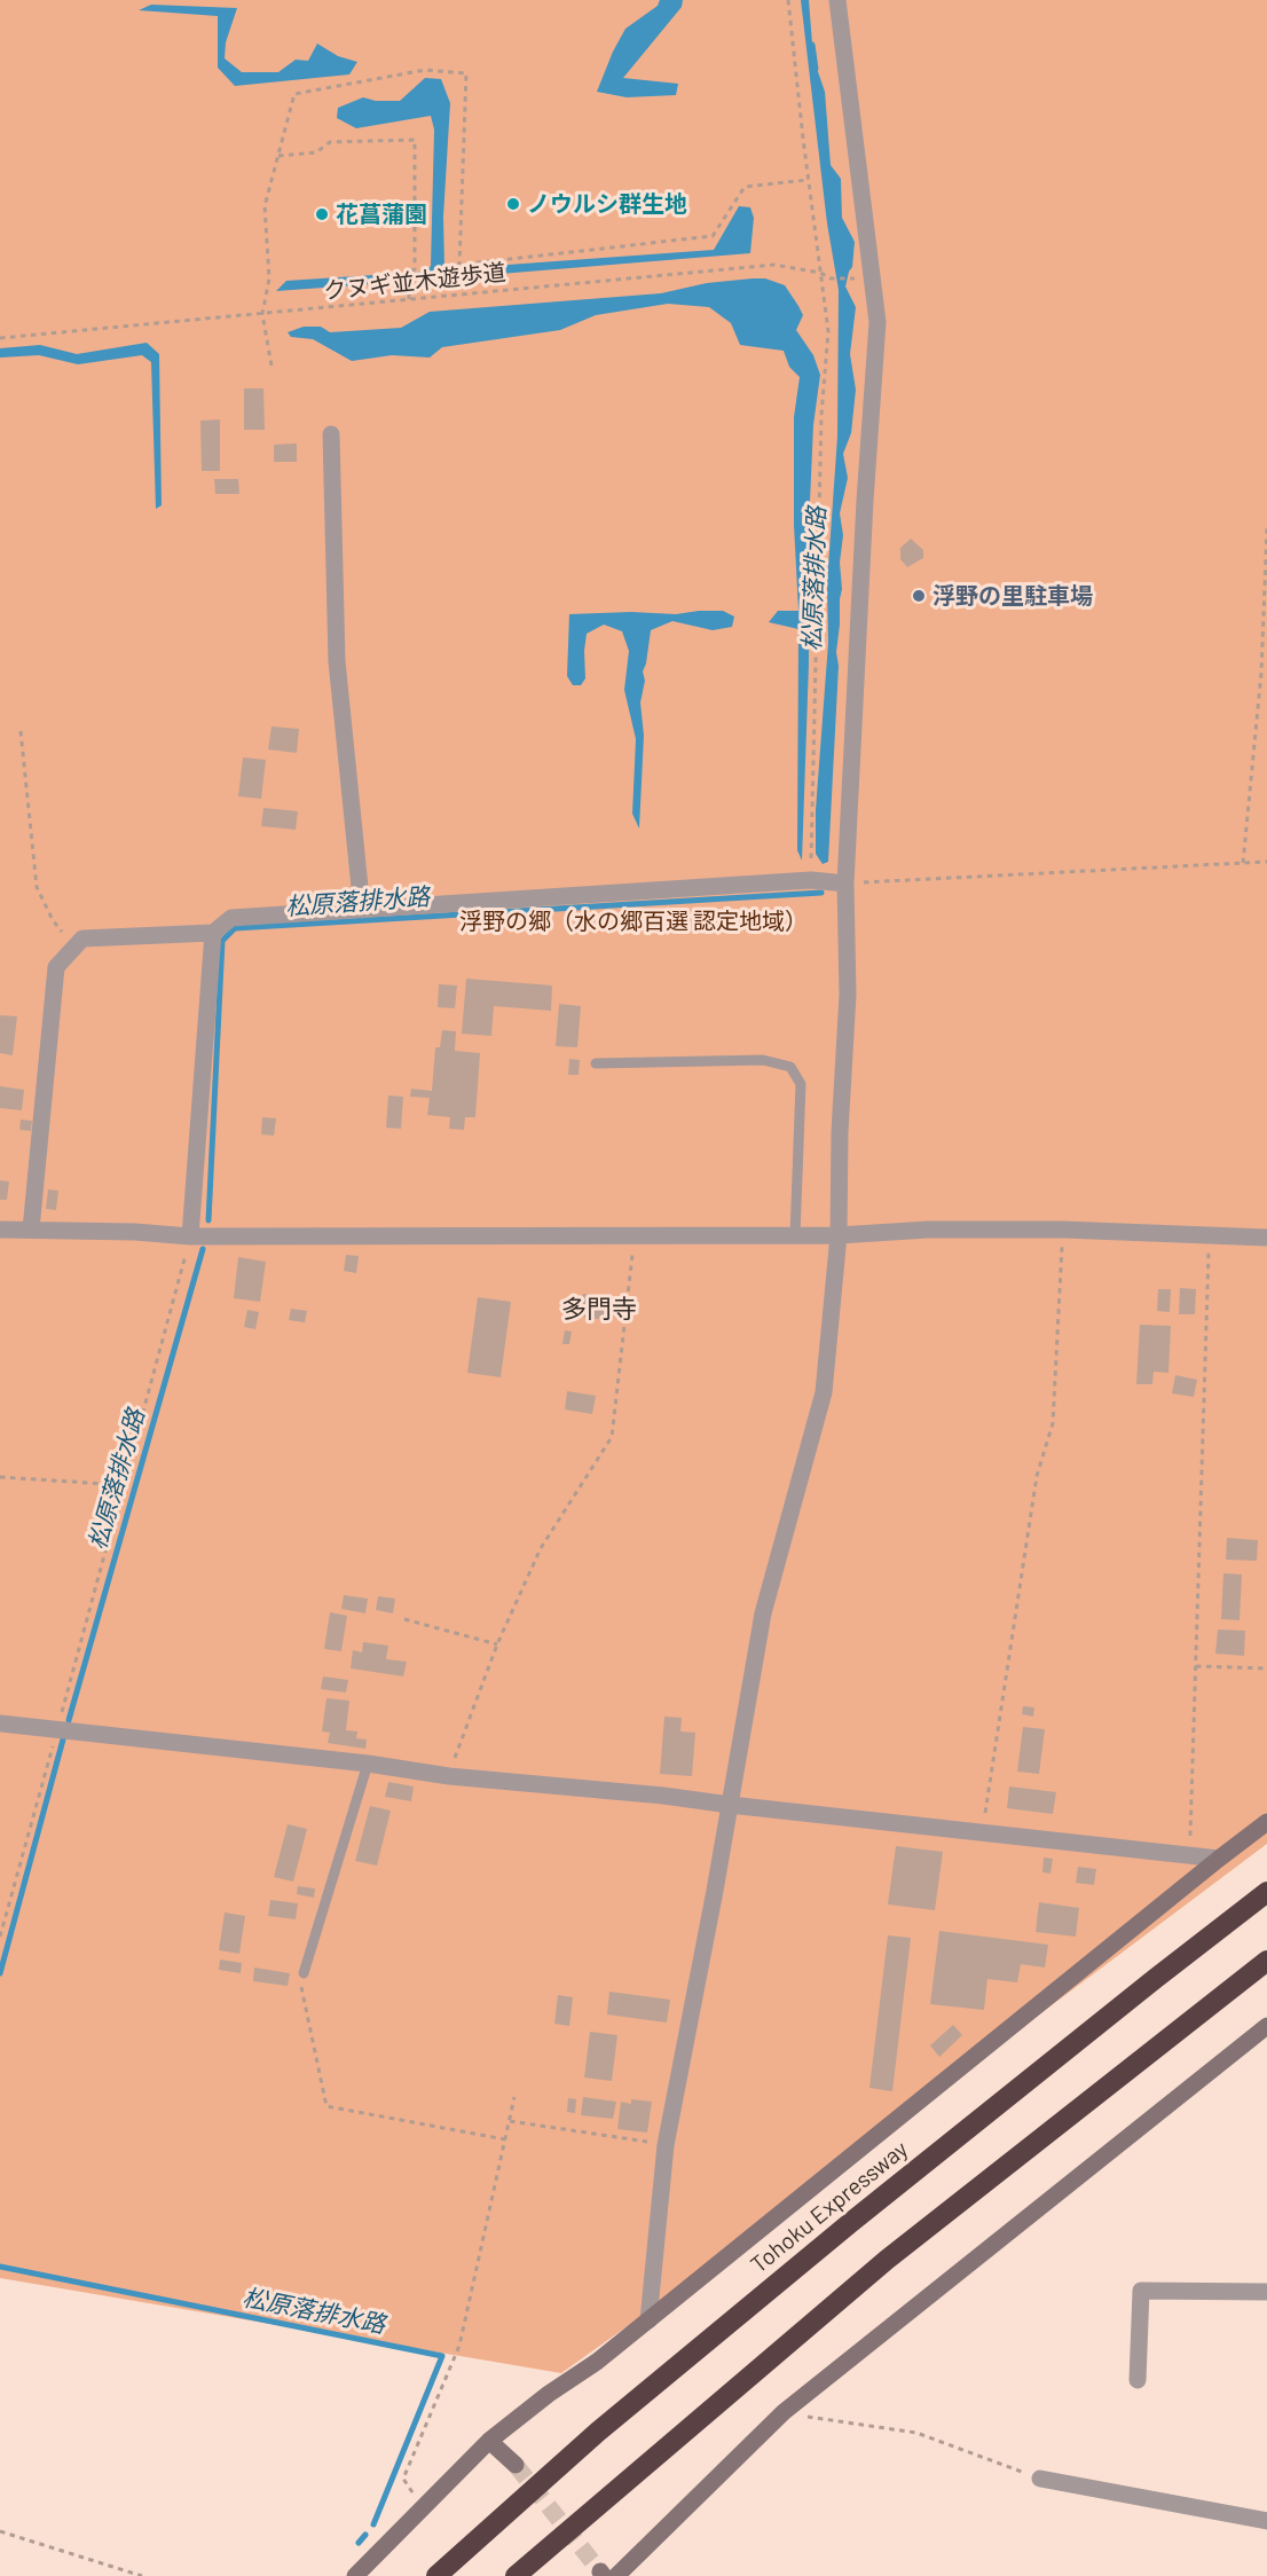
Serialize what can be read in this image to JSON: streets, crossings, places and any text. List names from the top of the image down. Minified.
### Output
{"streets":{"highway":["Tohoku Expressway"],"path":["クヌギ並木遊歩道"]},"districts":["多門寺"],"water":["松原落排水路"],"parks":["浮野の郷（水の郷百選 認定地域）"],"places":["ノウルシ群生地","花菖蒲園","浮野の里駐車場"]}
